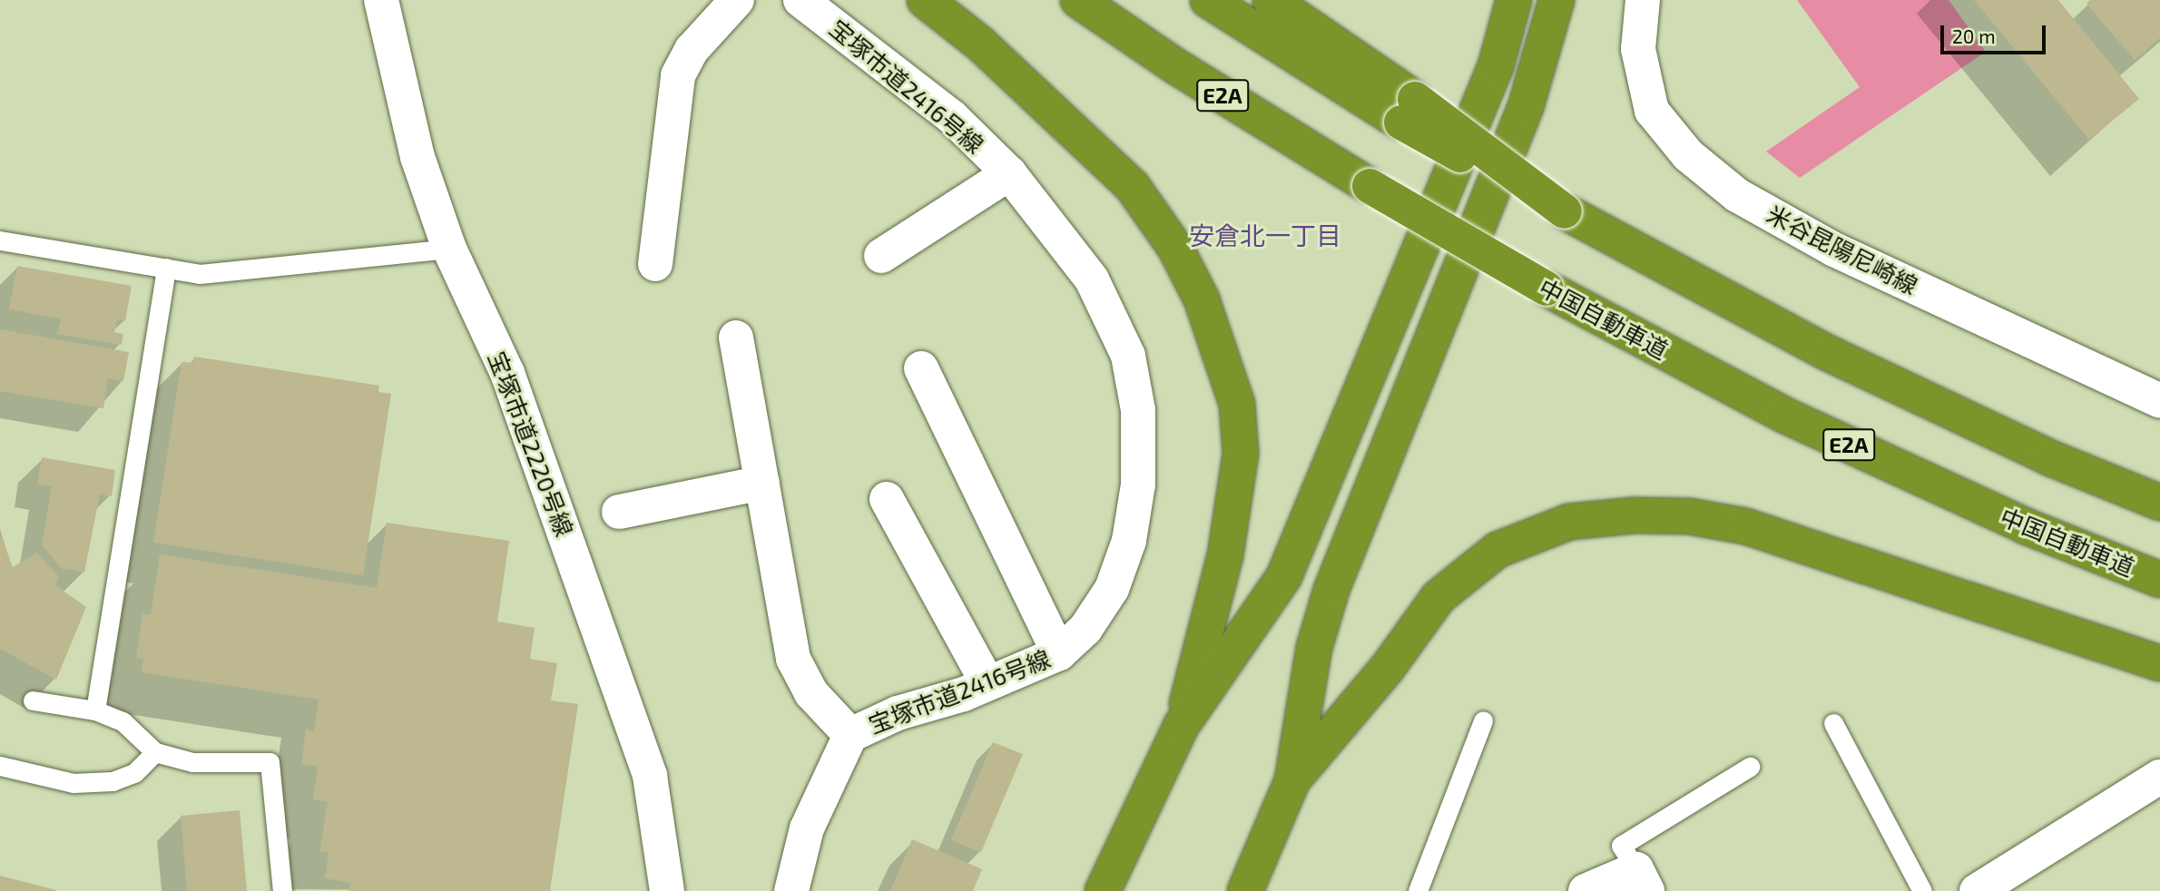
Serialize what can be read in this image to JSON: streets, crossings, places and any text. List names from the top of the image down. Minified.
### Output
{"streets":{"highway":["E2A","中国自動車道"],"street":["宝塚市道2416号線","米谷昆陽尼崎線","宝塚市道2220号線"]},"districts":["安倉北一丁目"],"scale_bar":"20 m"}
